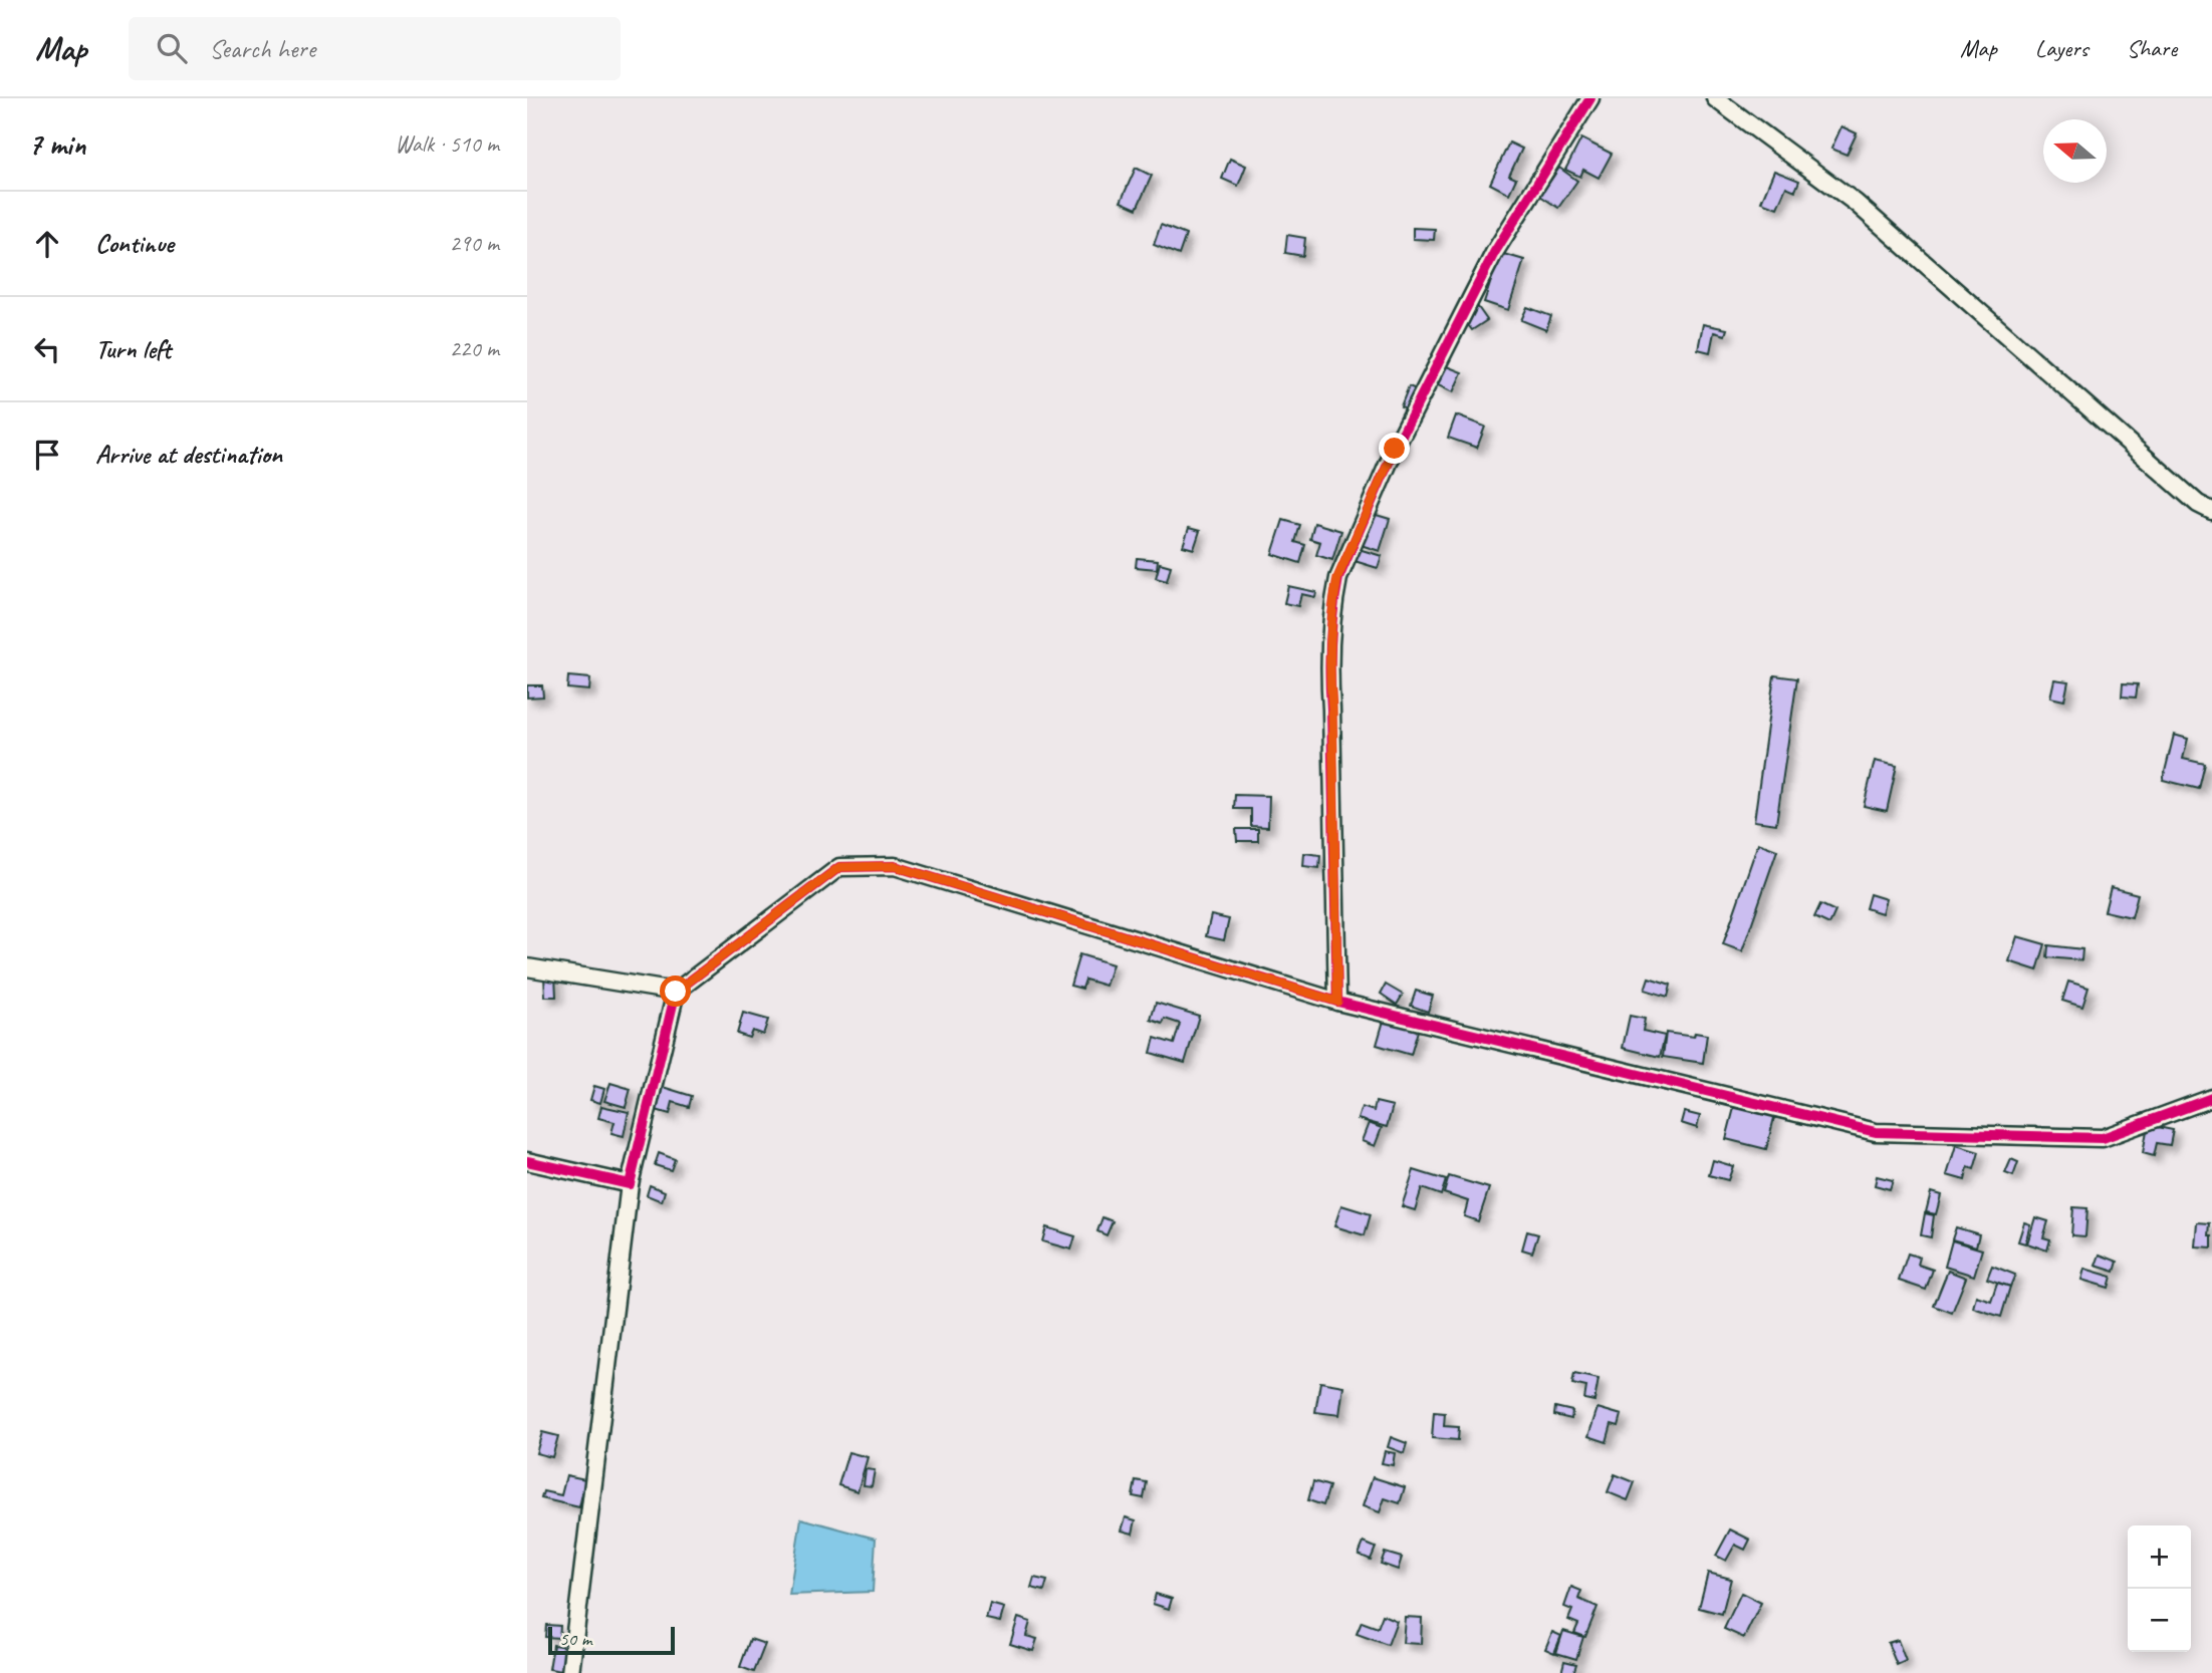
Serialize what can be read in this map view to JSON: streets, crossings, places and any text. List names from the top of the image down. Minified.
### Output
{"scale_bar":"50 m","north":"left","page":{"header":"Map","search":"Search here","nav":["Map","Layers","Share"],"heading":["7 min","Walk · 510 m"],"list":[["Continue","290 m"],["Turn left","220 m"],"Arrive at destination"],"map_buttons":["+","−"],"scale":"50 m"}}
